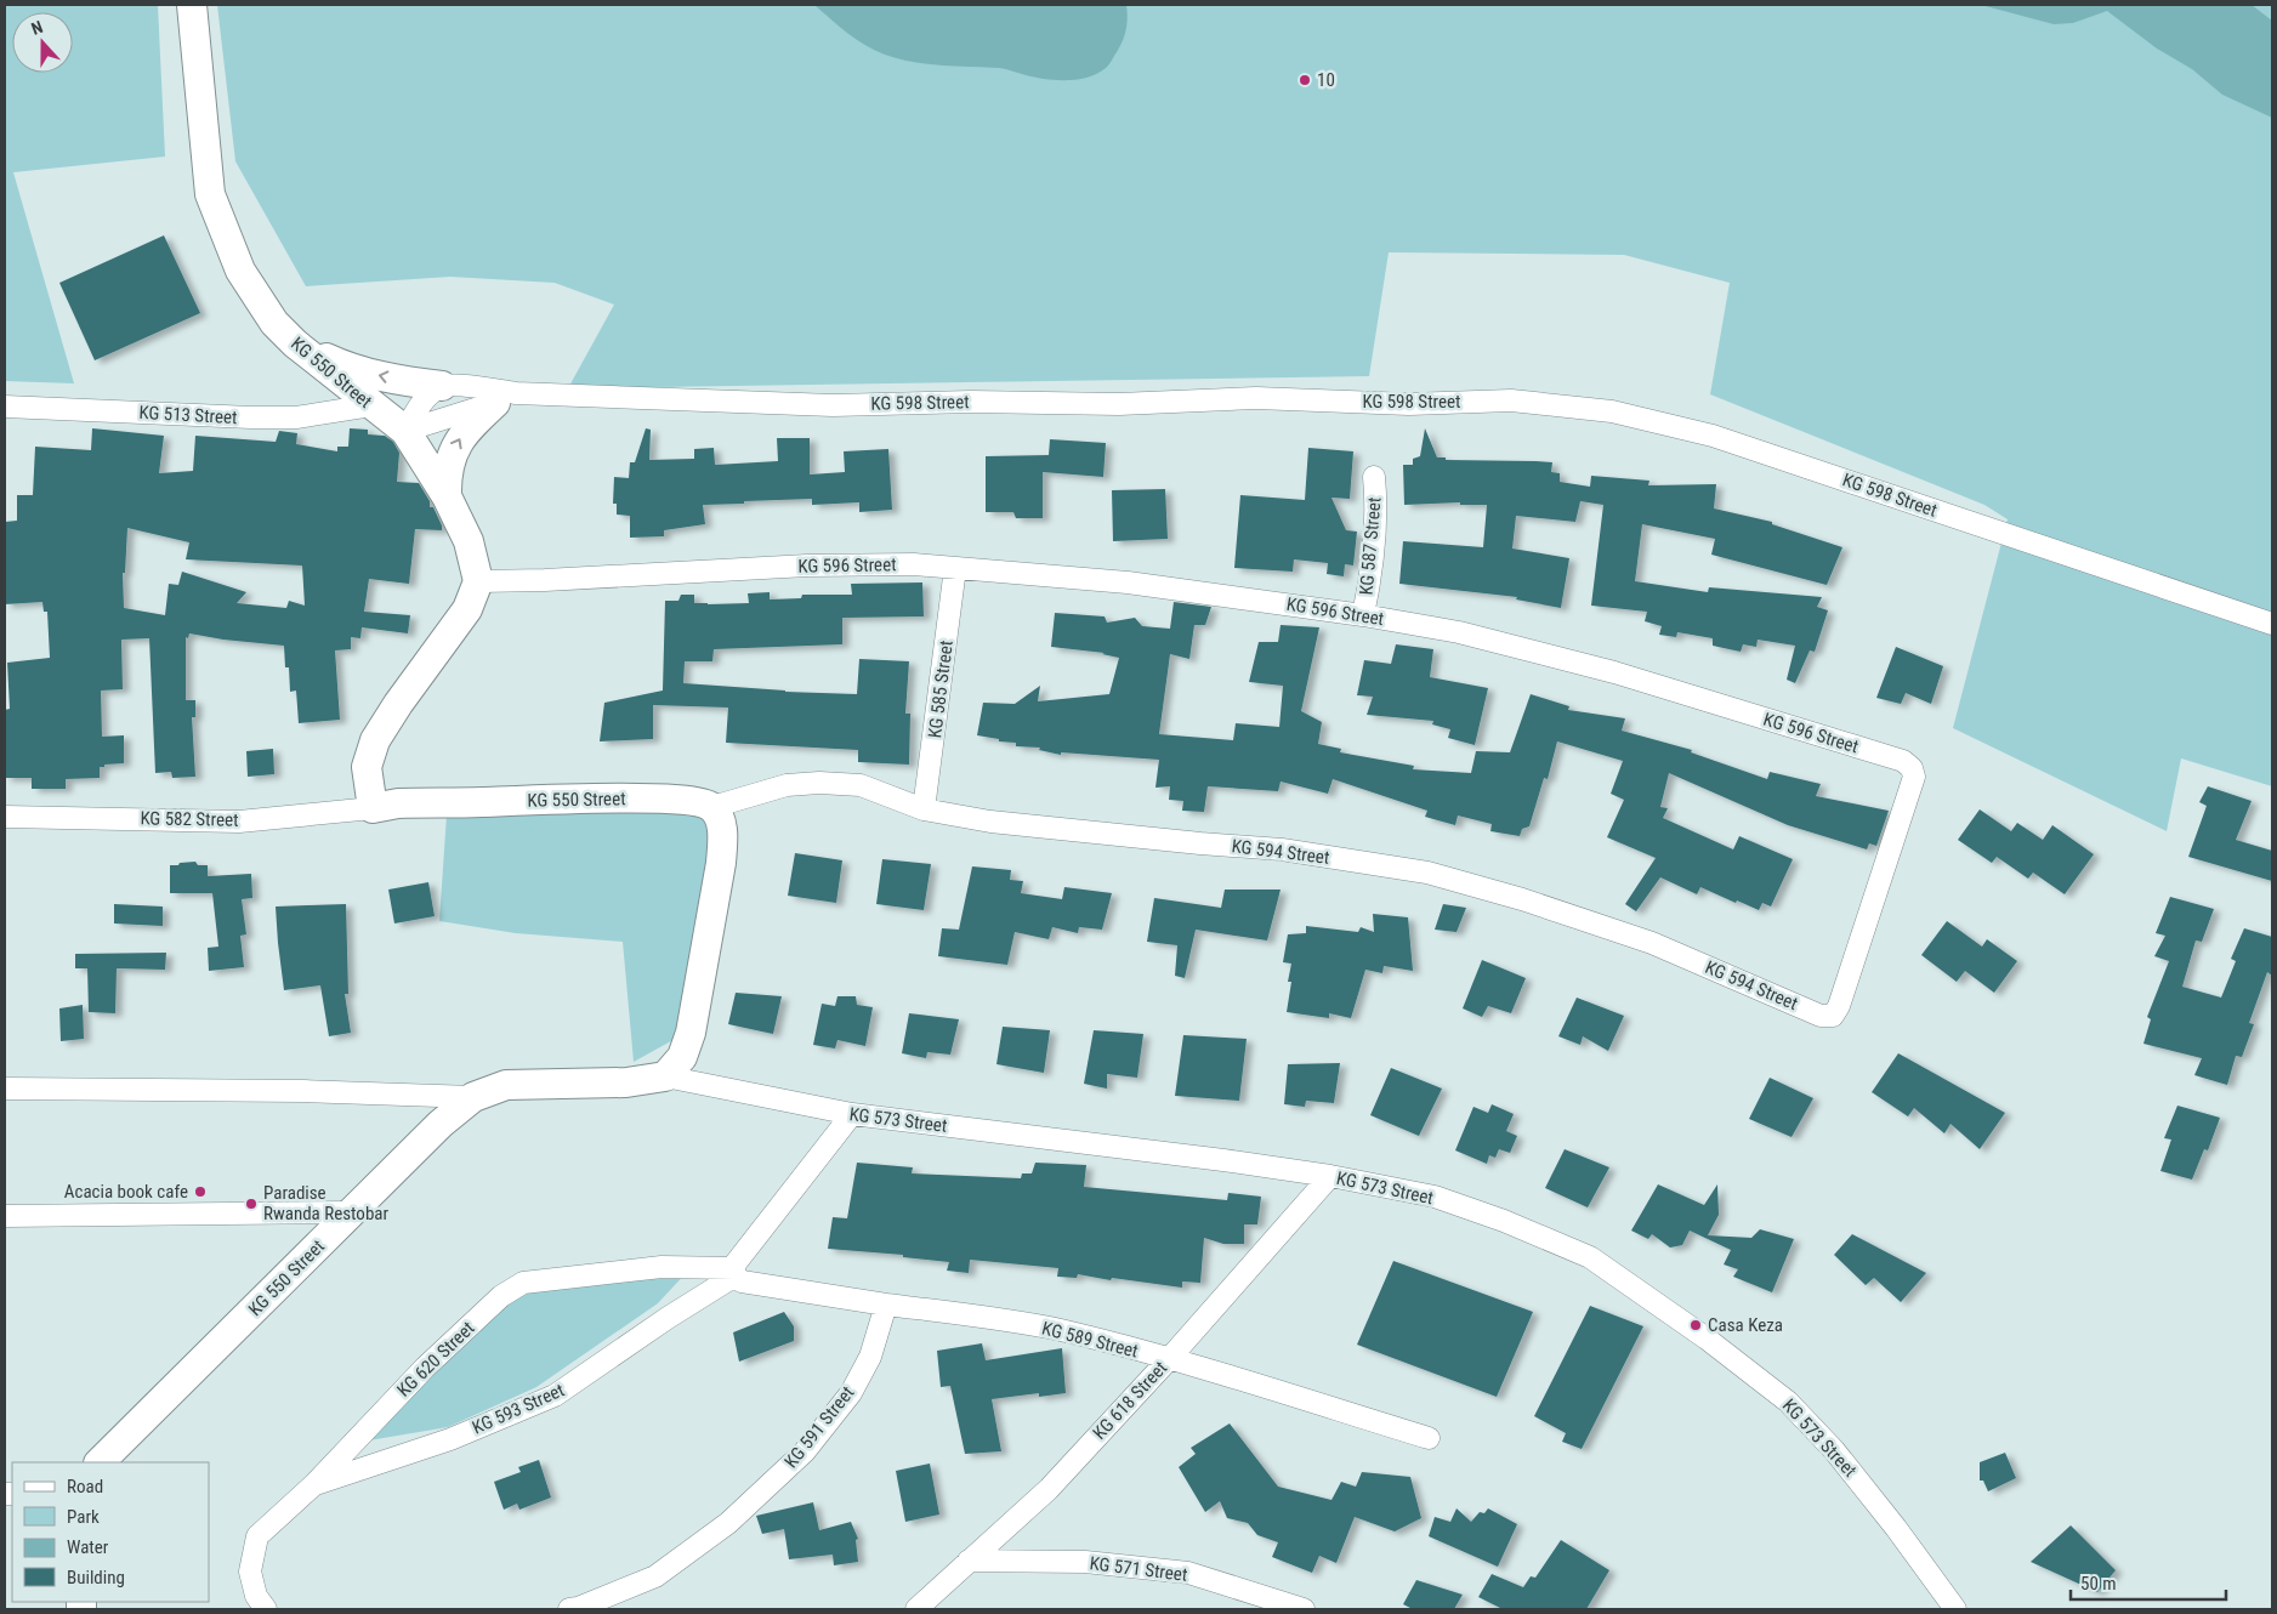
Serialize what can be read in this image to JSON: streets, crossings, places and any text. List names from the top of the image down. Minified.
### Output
{"streets":{"street":["KG 550 Street","KG 598 Street","KG 513 Street","KG 587 Street","KG 596 Street","KG 585 Street","KG 582 Street","KG 594 Street","KG 573 Street","KG 589 Street","KG 620 Street","KG 618 Street","KG 593 Street","KG 591 Street","KG 571 Street"]},"crossings":[["KG 550 Street","KG 598 Street"],["KG 550 Street","KG 513 Street"],["KG 550 Street","KG 596 Street"],["KG 550 Street","KG 582 Street"],["KG 550 Street","KG 594 Street"],["KG 550 Street","KG 573 Street"],["KG 587 Street","KG 596 Street"],["KG 596 Street","KG 585 Street"],["KG 596 Street","KG 594 Street"],["KG 585 Street","KG 594 Street"],["KG 573 Street","KG 618 Street"],["KG 589 Street","KG 618 Street"],["KG 589 Street","KG 591 Street"],["KG 620 Street","KG 593 Street"],["KG 618 Street","KG 571 Street"]],"places":["10","Acacia book cafe","Paradise Rwanda Restobar","Casa Keza"],"legend":["Road","Park","Water","Building"],"scale_bar":"50 m","north":"top"}
